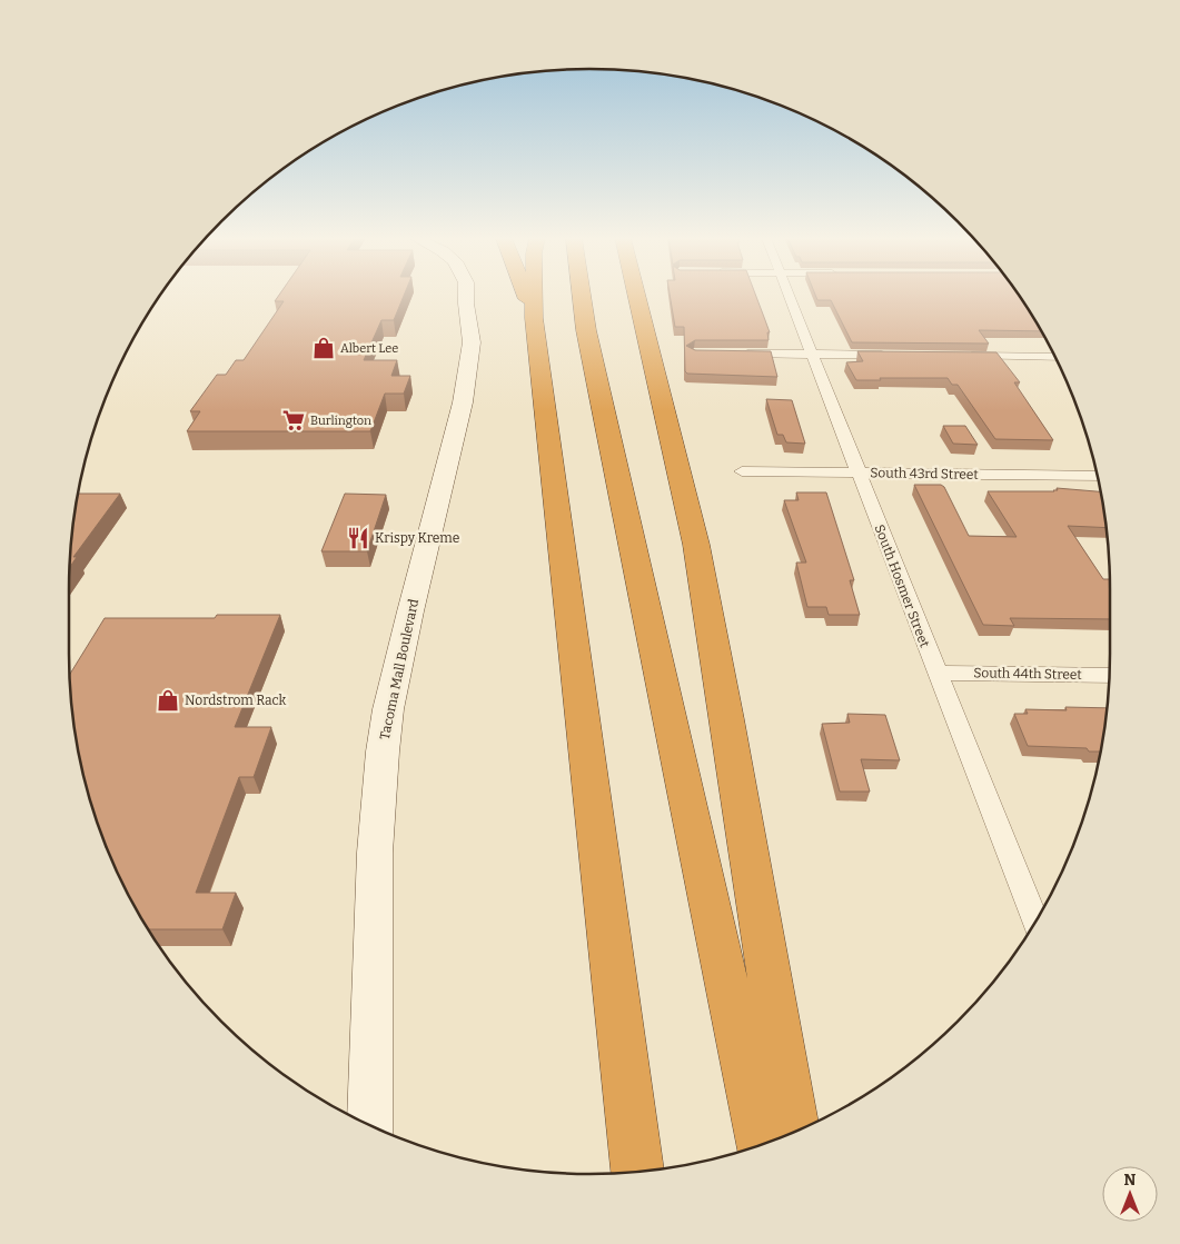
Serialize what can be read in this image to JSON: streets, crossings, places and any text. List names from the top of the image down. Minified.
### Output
{"streets":{"street":["South 43rd Street","South Hosmer Street","Tacoma Mall Boulevard","South 44th Street"]},"crossings":[["South 43rd Street","South Hosmer Street"],["South Hosmer Street","South 44th Street"]],"places":{"shop":["Albert Lee","Nordstrom Rack"],"supermarket":["Burlington"],"restaurant":["Krispy Kreme"]},"north":"top"}
